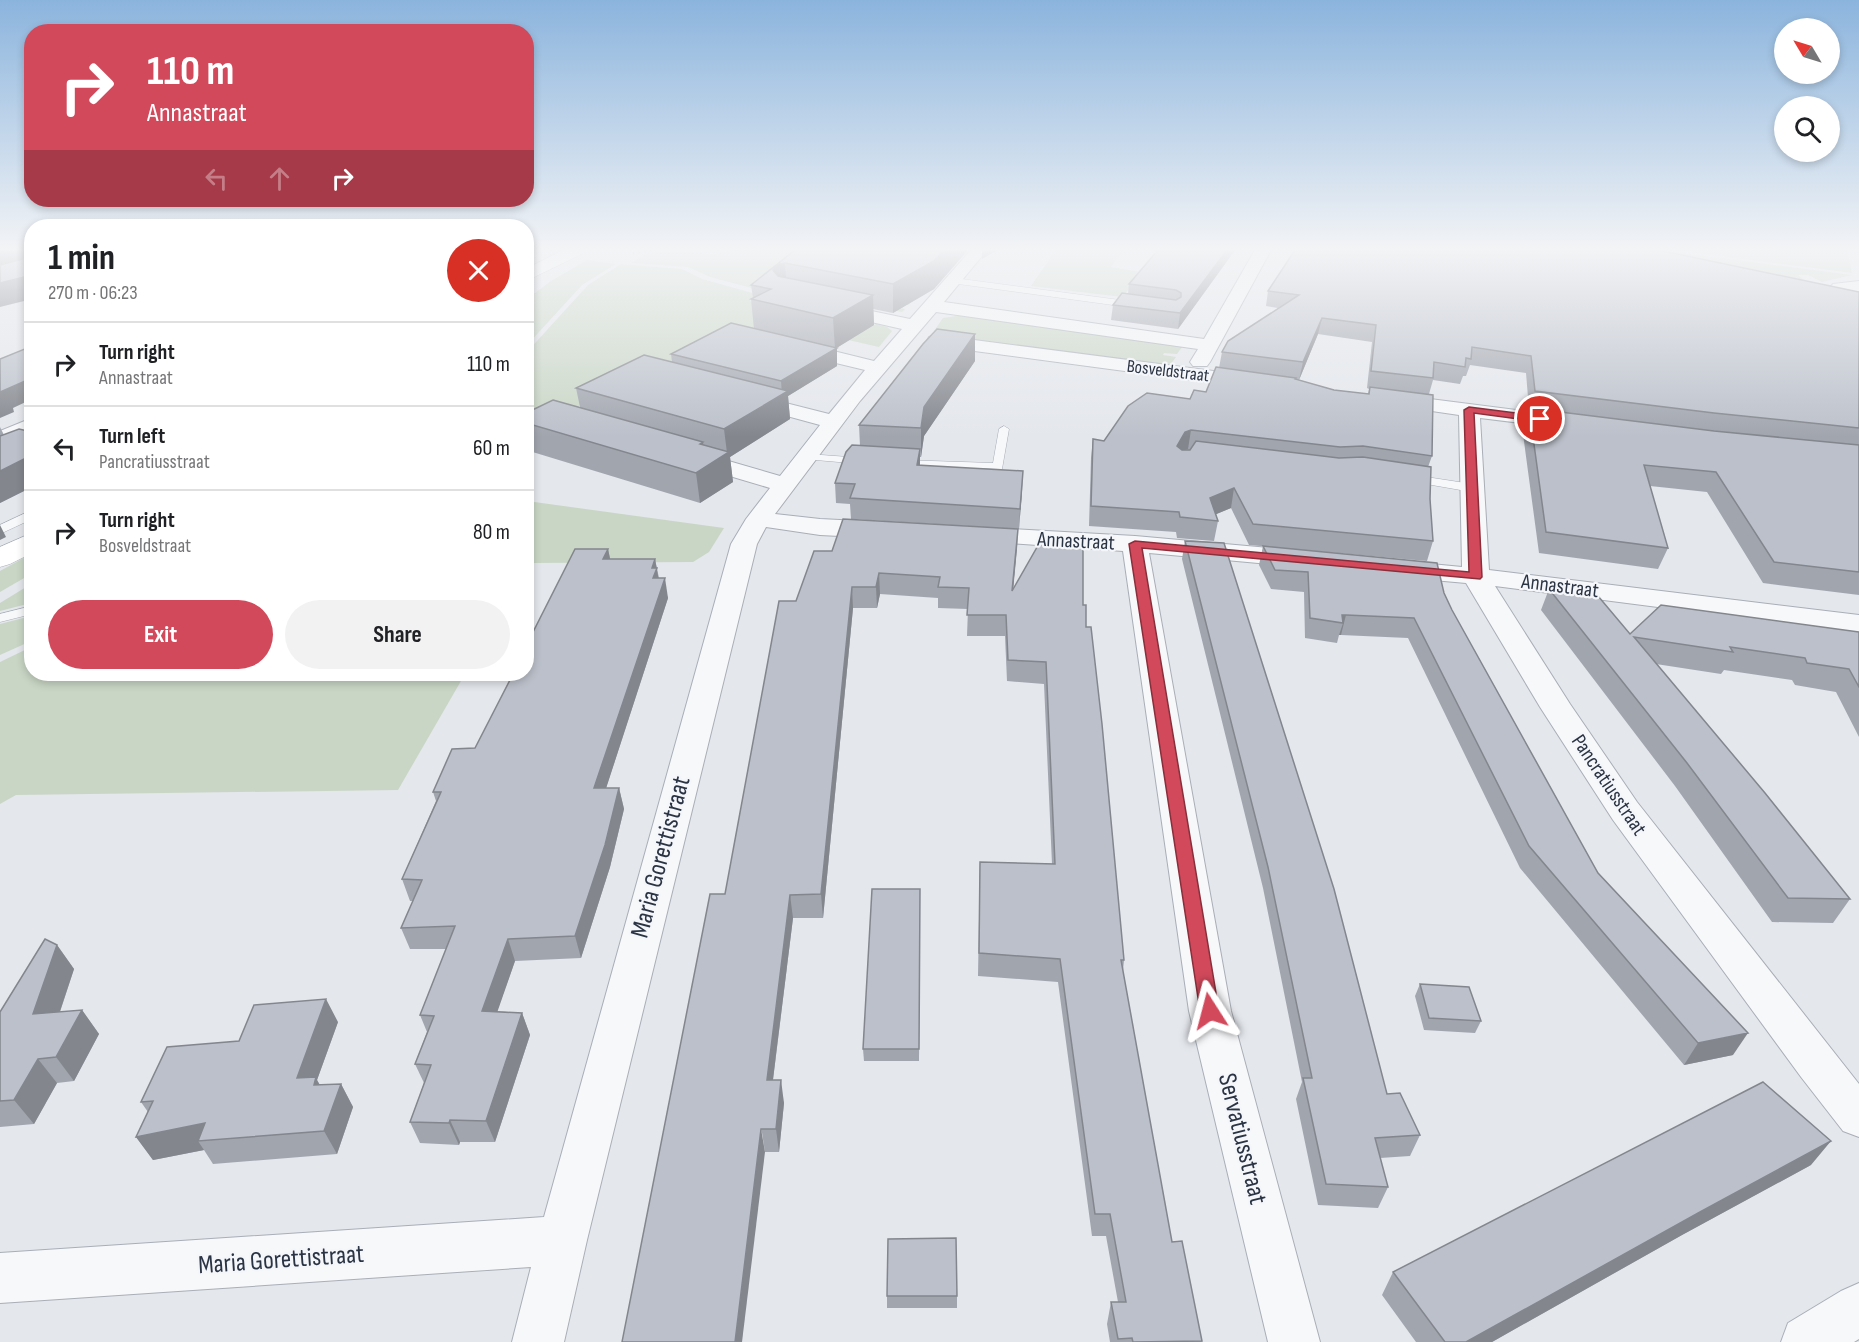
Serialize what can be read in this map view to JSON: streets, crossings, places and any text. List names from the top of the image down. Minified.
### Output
{"streets":{"street":["Bosveldstraat","Annastraat","Pancratiusstraat","Maria Gorettistraat","Servatiusstraat"]},"crossings":[["Annastraat","Pancratiusstraat"],["Annastraat","Servatiusstraat"]],"north":"top left","page":{"turn":["110 m","Annastraat"],"heading":["1 min","270 m · 06:23"],"list":[{"name":"Turn right","note":"Annastraat","value":"110 m"},{"name":"Turn left","note":"Pancratiusstraat","value":"60 m"},{"name":"Turn right","note":"Bosveldstraat","value":"80 m"}],"buttons":["Exit","Share"]}}
